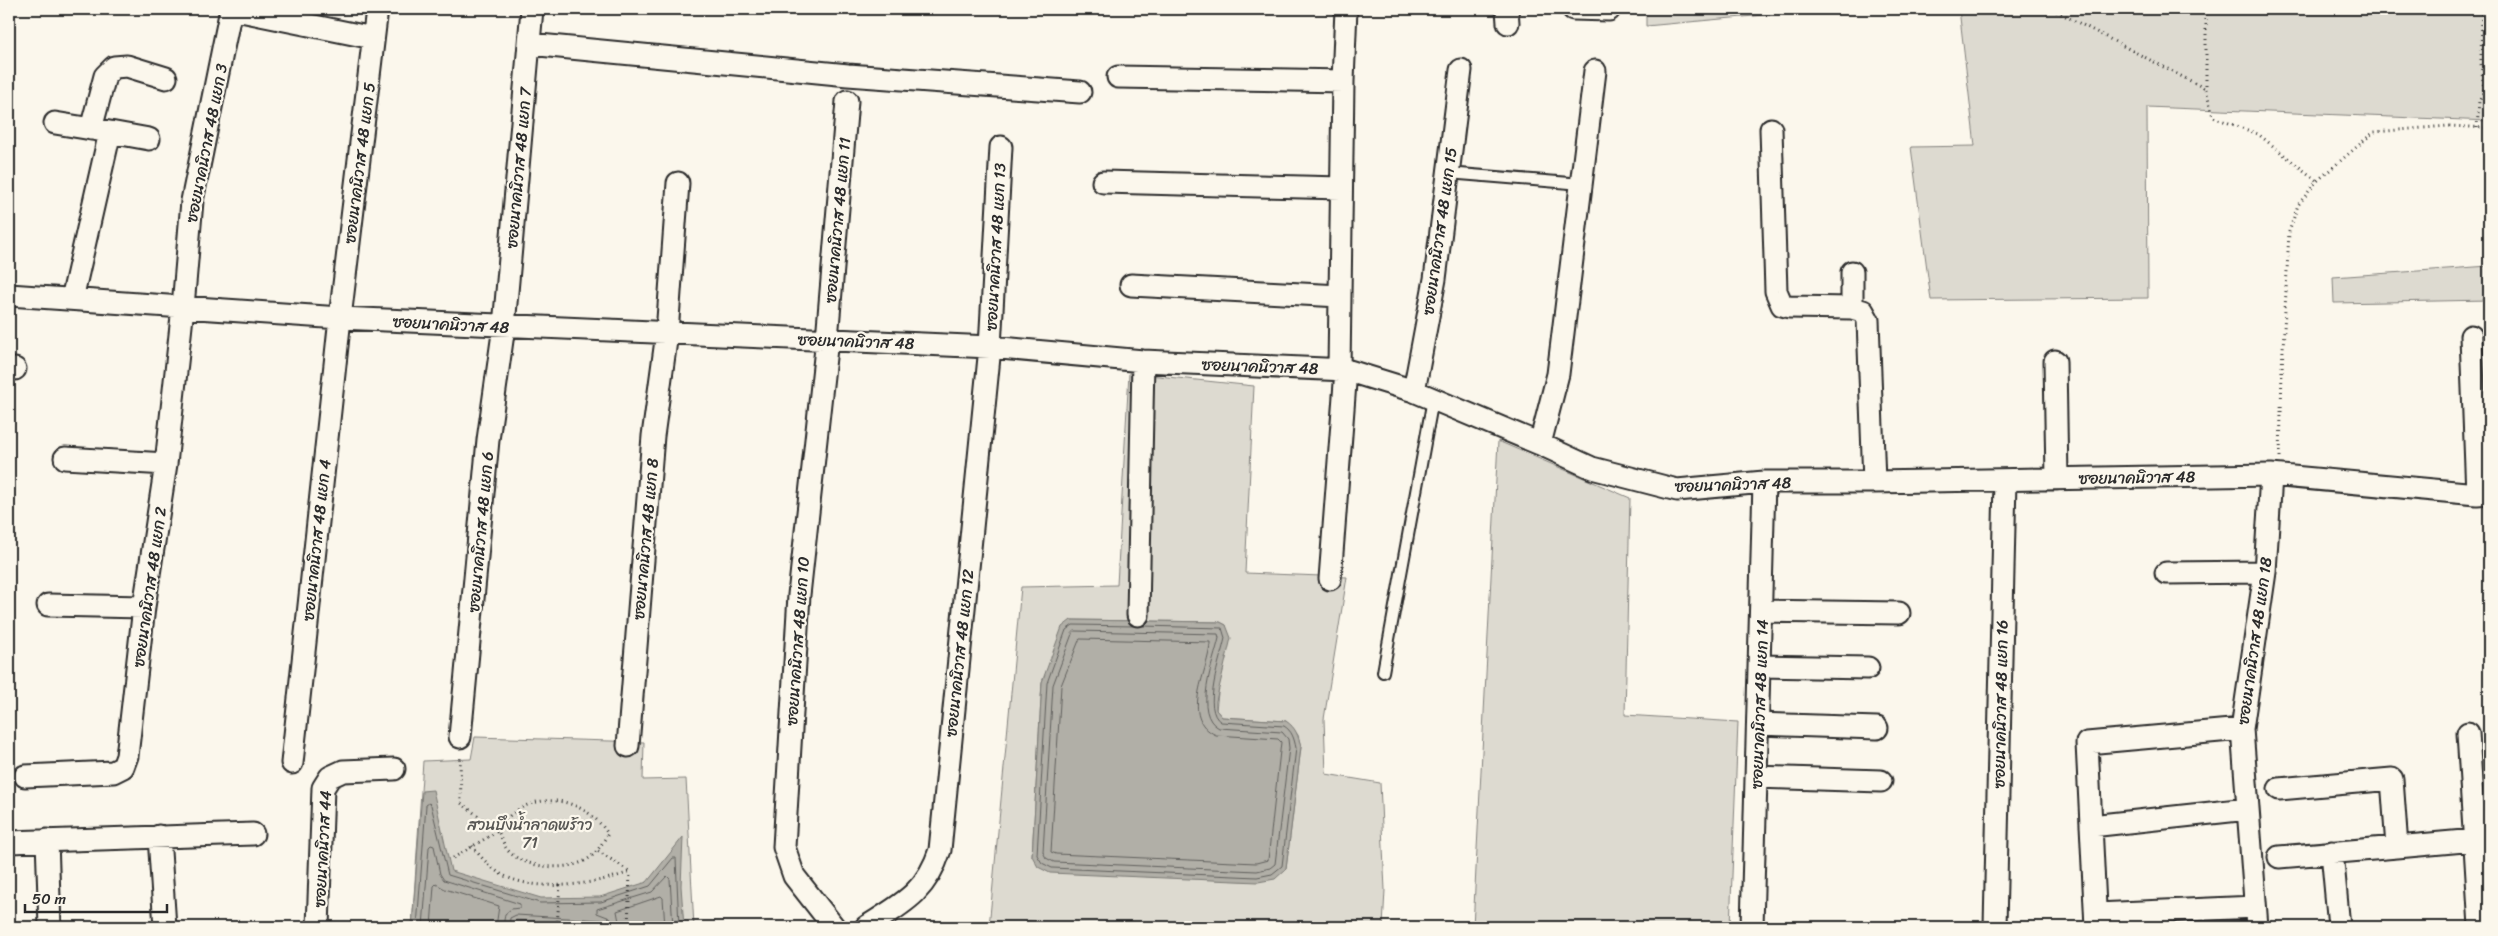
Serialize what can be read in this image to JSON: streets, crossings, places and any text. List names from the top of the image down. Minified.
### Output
{"streets":{"street":["ซอยนาคนิวาส 48 แยก 3","ซอยนาคนิวาส 48 แยก 5","ซอยนาคนิวาส 48 แยก 7","ซอยนาคนิวาส 48 แยก 11","ซอยนาคนิวาส 48 แยก 15","ซอยนาคนิวาส 48 แยก 13","ซอยนาคนิวาส 48","ซอยนาคนิวาส 48 แยก 6","ซอยนาคนิวาส 48 แยก 8","ซอยนาคนิวาส 48 แยก 4","ซอยนาคนิวาส 48 แยก 2","ซอยนาคนิวาส 48 แยก 10","ซอยนาคนิวาส 48 แยก 18","ซอยนาคนิวาส 48 แยก 12","ซอยนาคนิวาส 48 แยก 14","ซอยนาคนิวาส 48 แยก 16","ซอยนาคนิวาส 44"]},"crossings":[["ซอยนาคนิวาส 48 แยก 3","ซอยนาคนิวาส 48"],["ซอยนาคนิวาส 48 แยก 3","ซอยนาคนิวาส 48 แยก 2"],["ซอยนาคนิวาส 48 แยก 5","ซอยนาคนิวาส 48"],["ซอยนาคนิวาส 48 แยก 5","ซอยนาคนิวาส 48 แยก 4"],["ซอยนาคนิวาส 48 แยก 7","ซอยนาคนิวาส 48"],["ซอยนาคนิวาส 48 แยก 7","ซอยนาคนิวาส 48 แยก 6"],["ซอยนาคนิวาส 48 แยก 11","ซอยนาคนิวาส 48"],["ซอยนาคนิวาส 48 แยก 11","ซอยนาคนิวาส 48 แยก 10"],["ซอยนาคนิวาส 48 แยก 15","ซอยนาคนิวาส 48"],["ซอยนาคนิวาส 48 แยก 13","ซอยนาคนิวาส 48"],["ซอยนาคนิวาส 48 แยก 13","ซอยนาคนิวาส 48 แยก 12"],["ซอยนาคนิวาส 48","ซอยนาคนิวาส 48 แยก 6"],["ซอยนาคนิวาส 48","ซอยนาคนิวาส 48 แยก 8"],["ซอยนาคนิวาส 48","ซอยนาคนิวาส 48 แยก 4"],["ซอยนาคนิวาส 48","ซอยนาคนิวาส 48 แยก 2"],["ซอยนาคนิวาส 48","ซอยนาคนิวาส 48 แยก 10"],["ซอยนาคนิวาส 48","ซอยนาคนิวาส 48 แยก 18"],["ซอยนาคนิวาส 48","ซอยนาคนิวาส 48 แยก 12"],["ซอยนาคนิวาส 48","ซอยนาคนิวาส 48 แยก 14"],["ซอยนาคนิวาส 48","ซอยนาคนิวาส 48 แยก 16"]],"parks":["สวนบึงน้ำลาดพร้าว 71"],"scale_bar":"50 m"}
